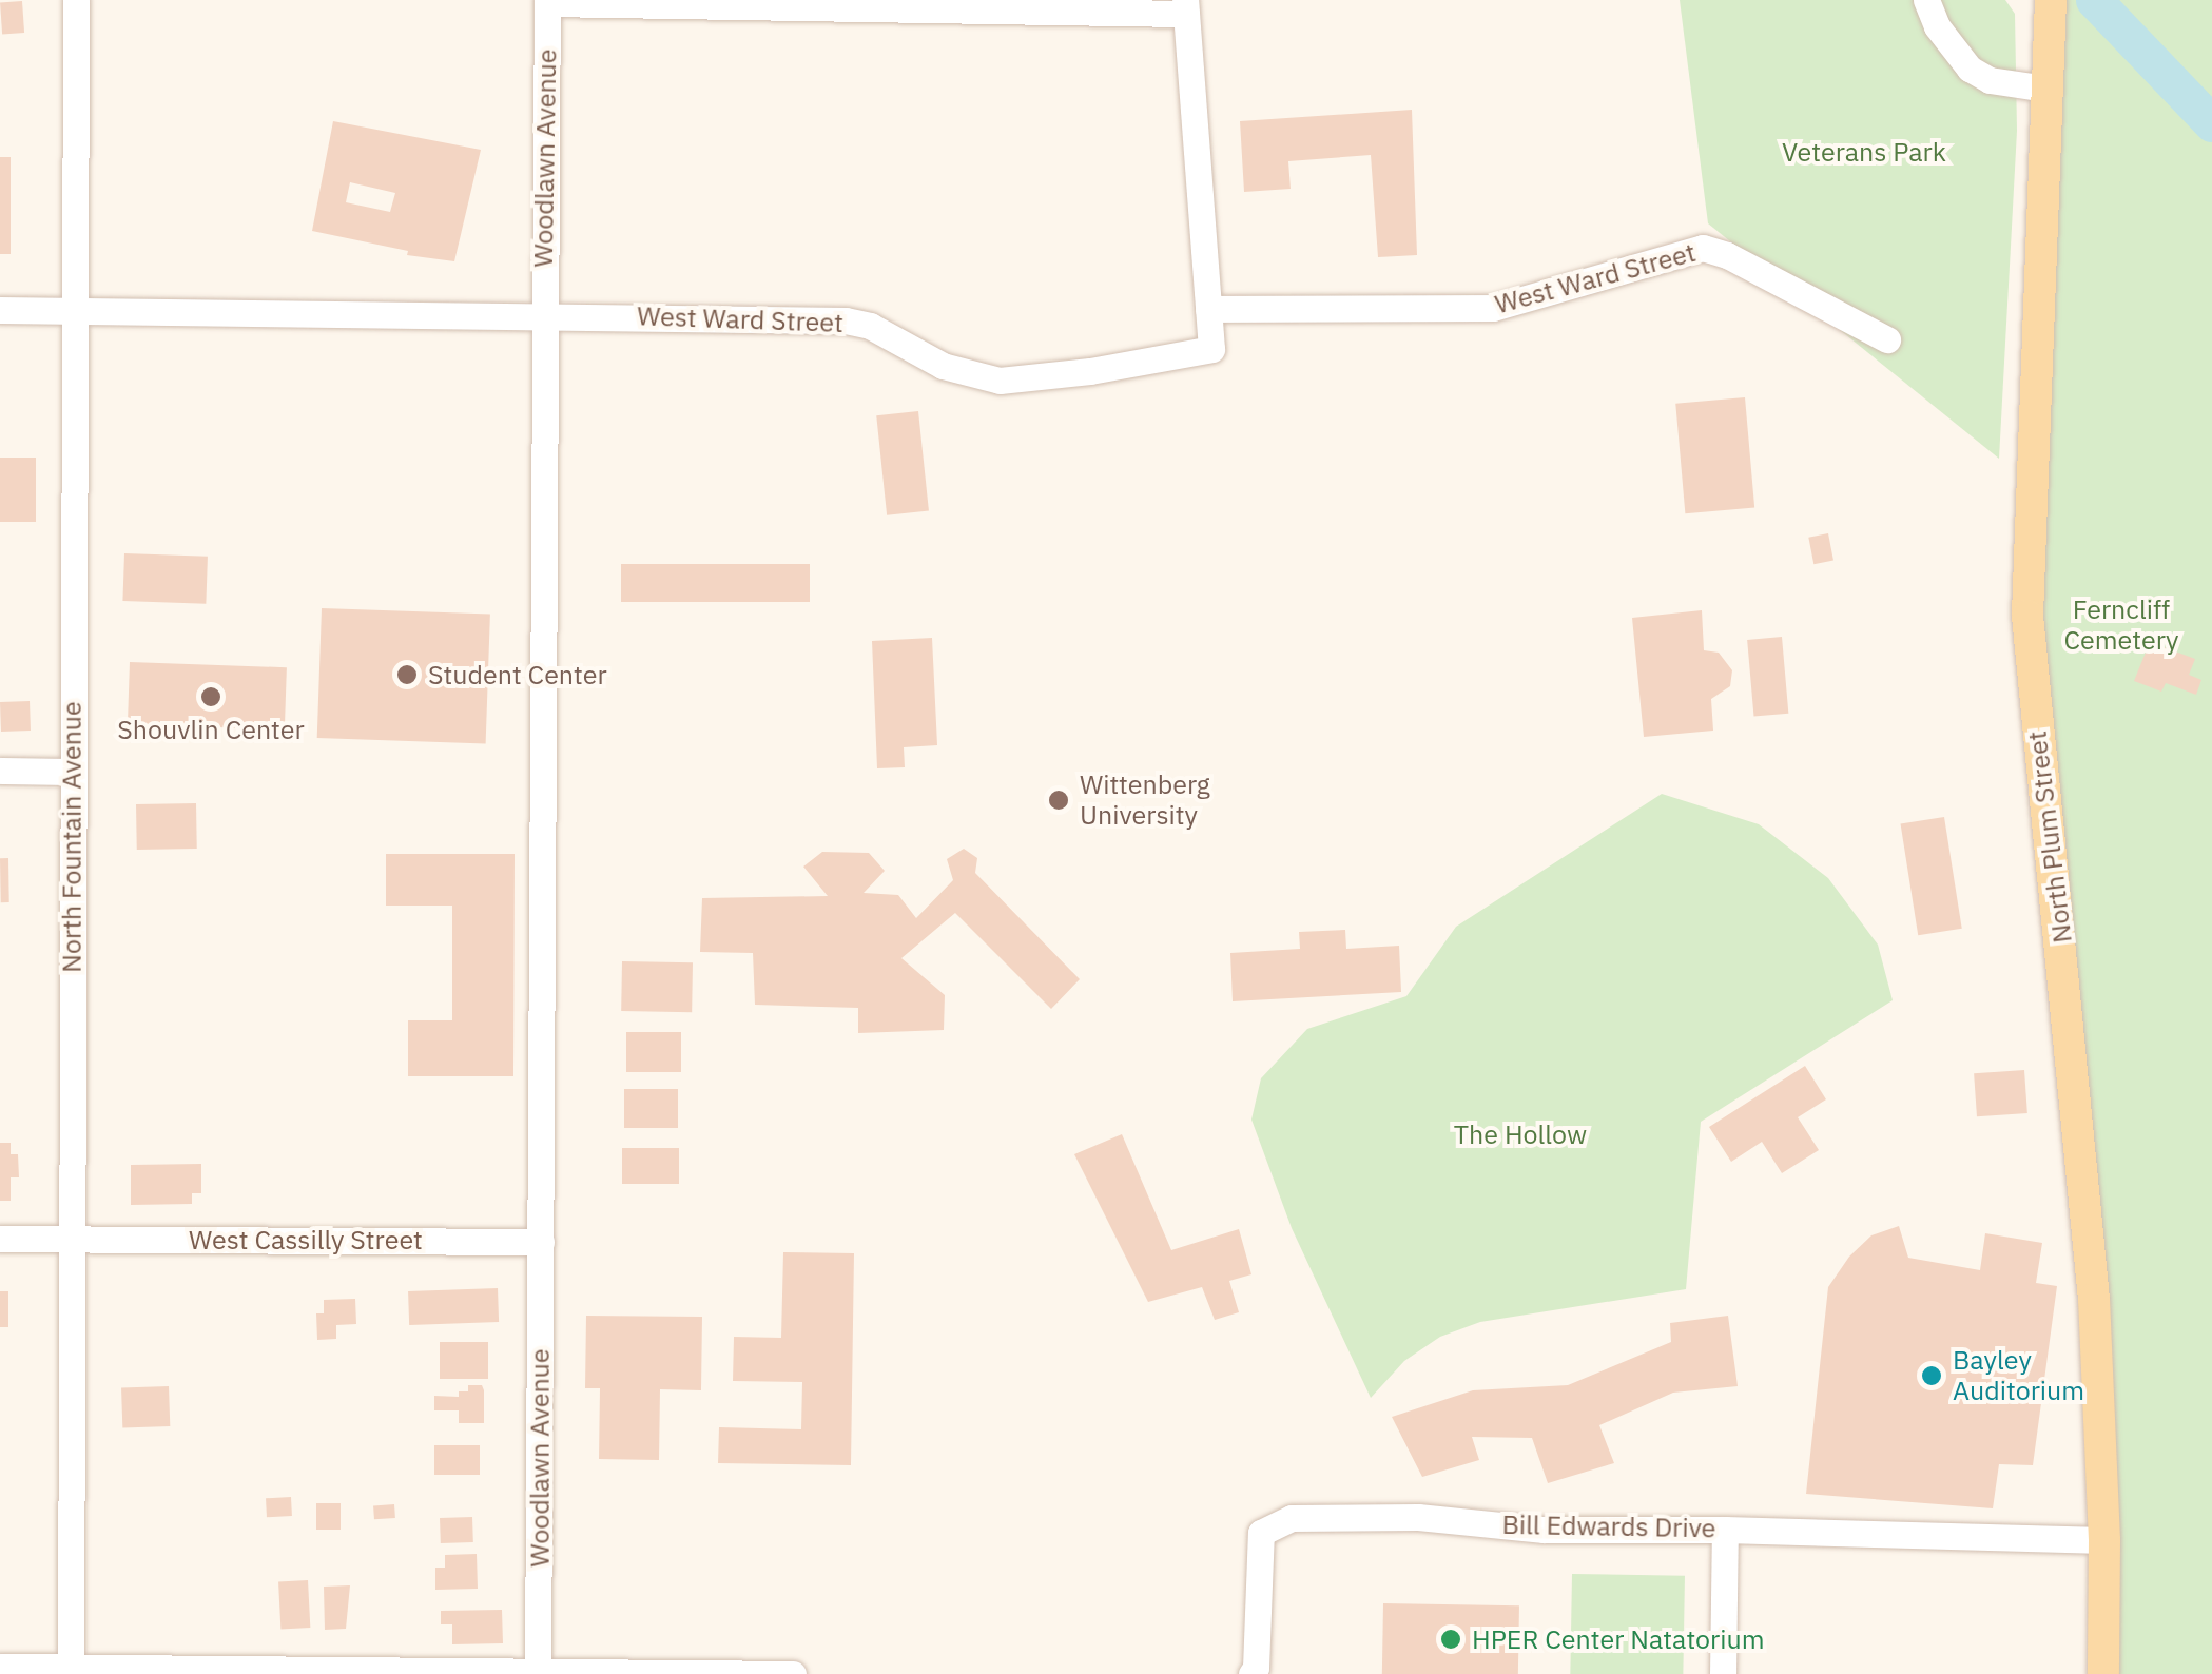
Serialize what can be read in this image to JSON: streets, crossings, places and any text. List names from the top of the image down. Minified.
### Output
{"streets":{"main road":["North Plum Street"],"street":["Woodlawn Avenue","West Ward Street","North Fountain Avenue","West Cassilly Street","Bill Edwards Drive"]},"crossings":[["Woodlawn Avenue","West Ward Street"],["Woodlawn Avenue","West Cassilly Street"],["West Ward Street","North Fountain Avenue"],["North Fountain Avenue","West Cassilly Street"],["North Plum Street","Bill Edwards Drive"]],"parks":["Veterans Park","Ferncliff Cemetery","The Hollow"],"places":["Student Center","Shouvlin Center","Wittenberg University","Bayley Auditorium","HPER Center Natatorium"]}
